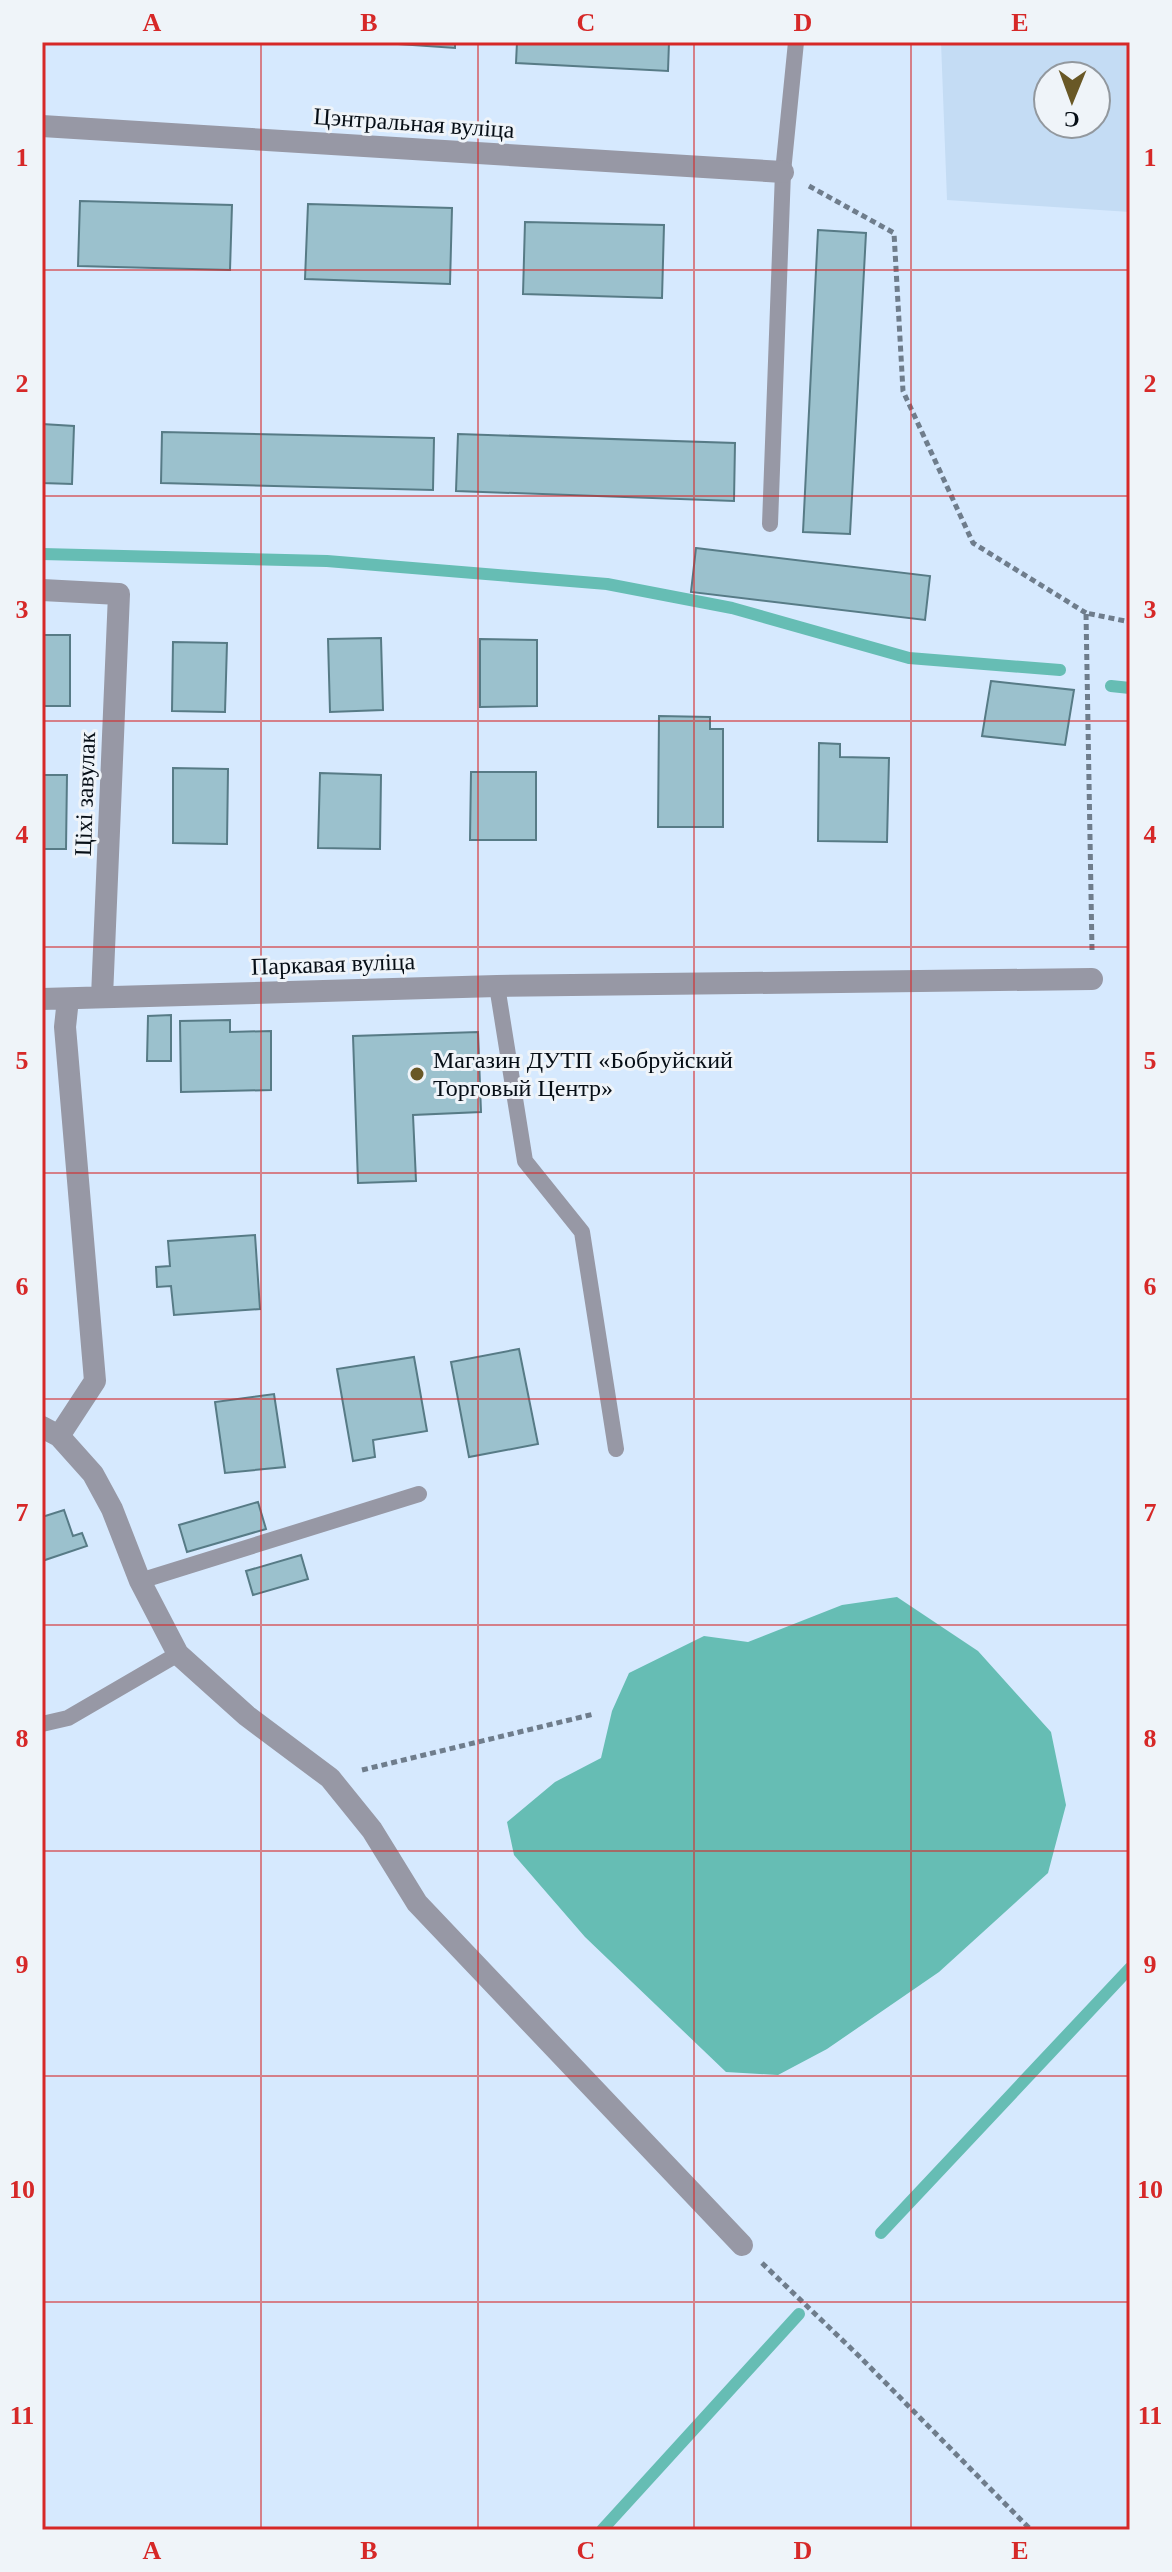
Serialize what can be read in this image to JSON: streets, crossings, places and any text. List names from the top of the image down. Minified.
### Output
{"streets":{"street":["Цэнтральная вуліца","Ціхі завулак","Паркавая вуліца"]},"crossings":[["Ціхі завулак","Паркавая вуліца"]],"places":["Магазин ДУТП «Бобруйский Торговый Центр»"],"north":"bottom","grid":{"columns":["A","B","C","D","E"],"rows":["1","2","3","4","5","6","7","8","9","10","11"]}}
